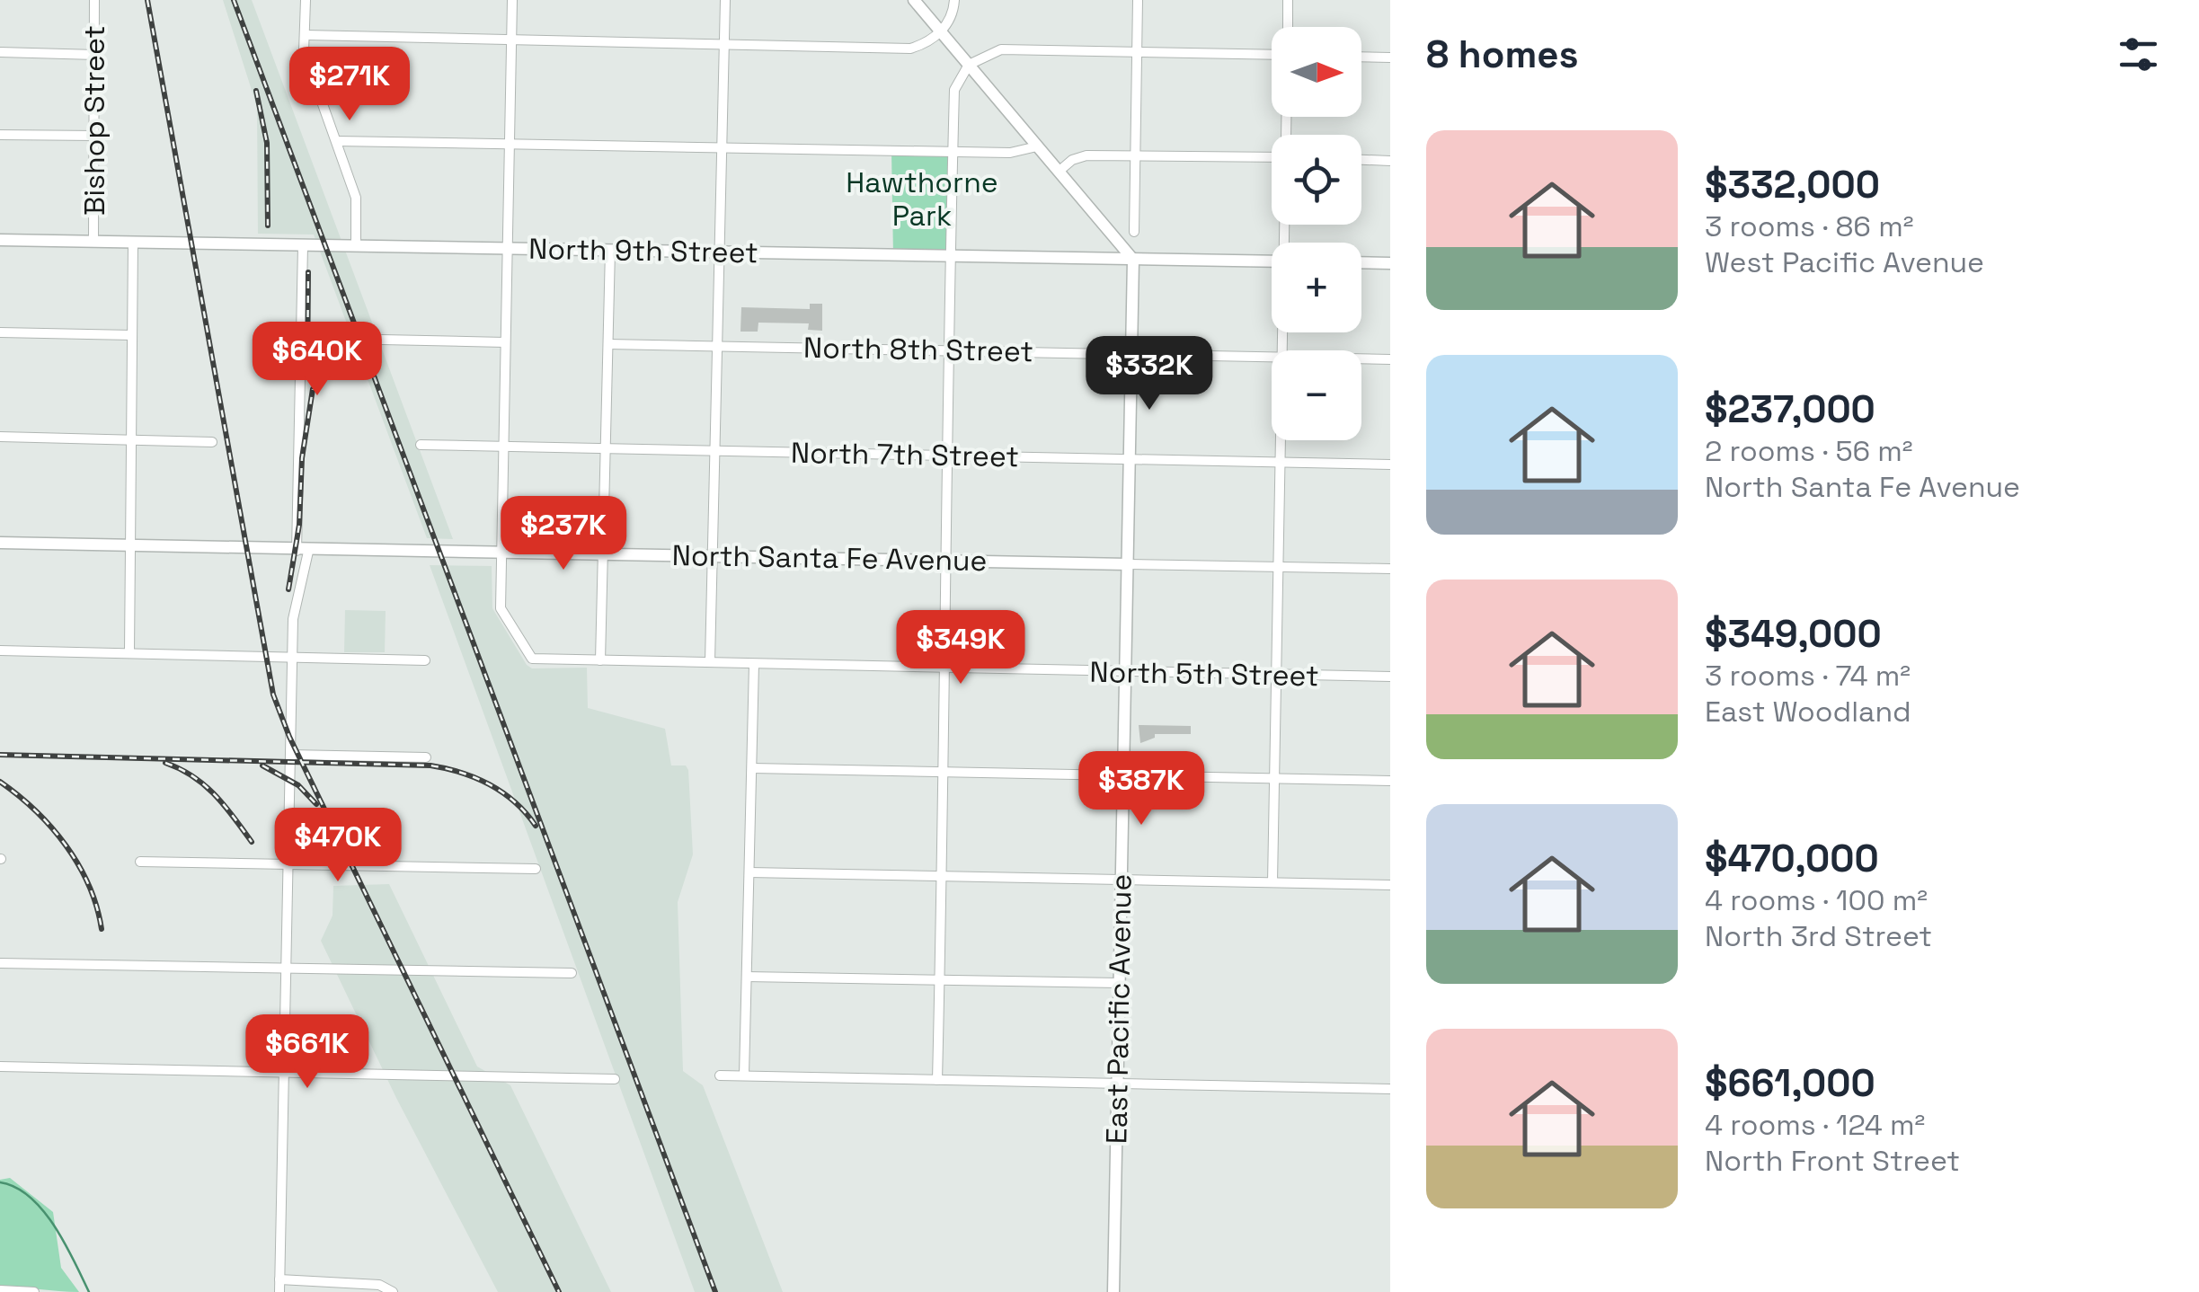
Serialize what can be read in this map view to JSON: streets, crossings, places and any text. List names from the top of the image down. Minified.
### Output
{"streets":{"main road":["North 9th Street","North Santa Fe Avenue","East Pacific Avenue"],"street":["Bishop Street","North 8th Street","North 7th Street","North 5th Street"]},"crossings":[["Bishop Street","North 9th Street"],["North 9th Street","East Pacific Avenue"],["North 8th Street","East Pacific Avenue"],["North 7th Street","East Pacific Avenue"],["North Santa Fe Avenue","North 5th Street"],["North Santa Fe Avenue","East Pacific Avenue"],["North 5th Street","East Pacific Avenue"]],"parks":["Hawthorne Park"],"north":"right","page":{"heading":"8 homes","map_buttons":["+","−"],"price":["$271K","$640K","$332K","$237K","$349K","$387K","$470K","$661K"],"list":[{"name":"$332,000","note":"3 rooms · 86 m² · West Pacific Avenue"},{"name":"$237,000","note":"2 rooms · 56 m² · North Santa Fe Avenue"},{"name":"$349,000","note":"3 rooms · 74 m² · East Woodland"},{"name":"$470,000","note":"4 rooms · 100 m² · North 3rd Street"},{"name":"$661,000","note":"4 rooms · 124 m² · North Front Street"}]}}
